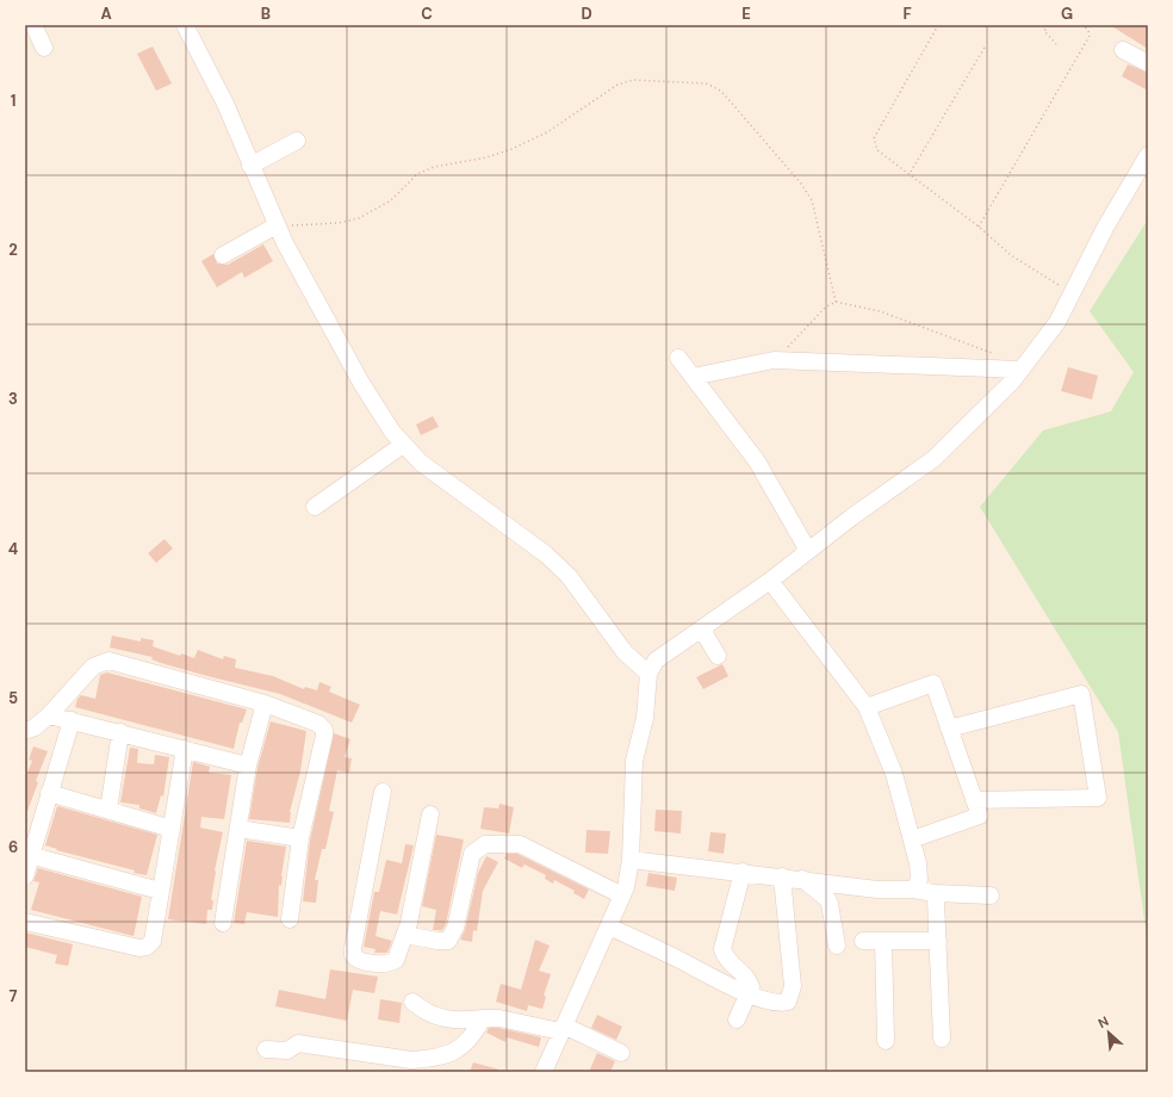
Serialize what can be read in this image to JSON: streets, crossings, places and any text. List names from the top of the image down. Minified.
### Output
{"north":"top left","grid":{"columns":["A","B","C","D","E","F","G"],"rows":["1","2","3","4","5","6","7"]}}
